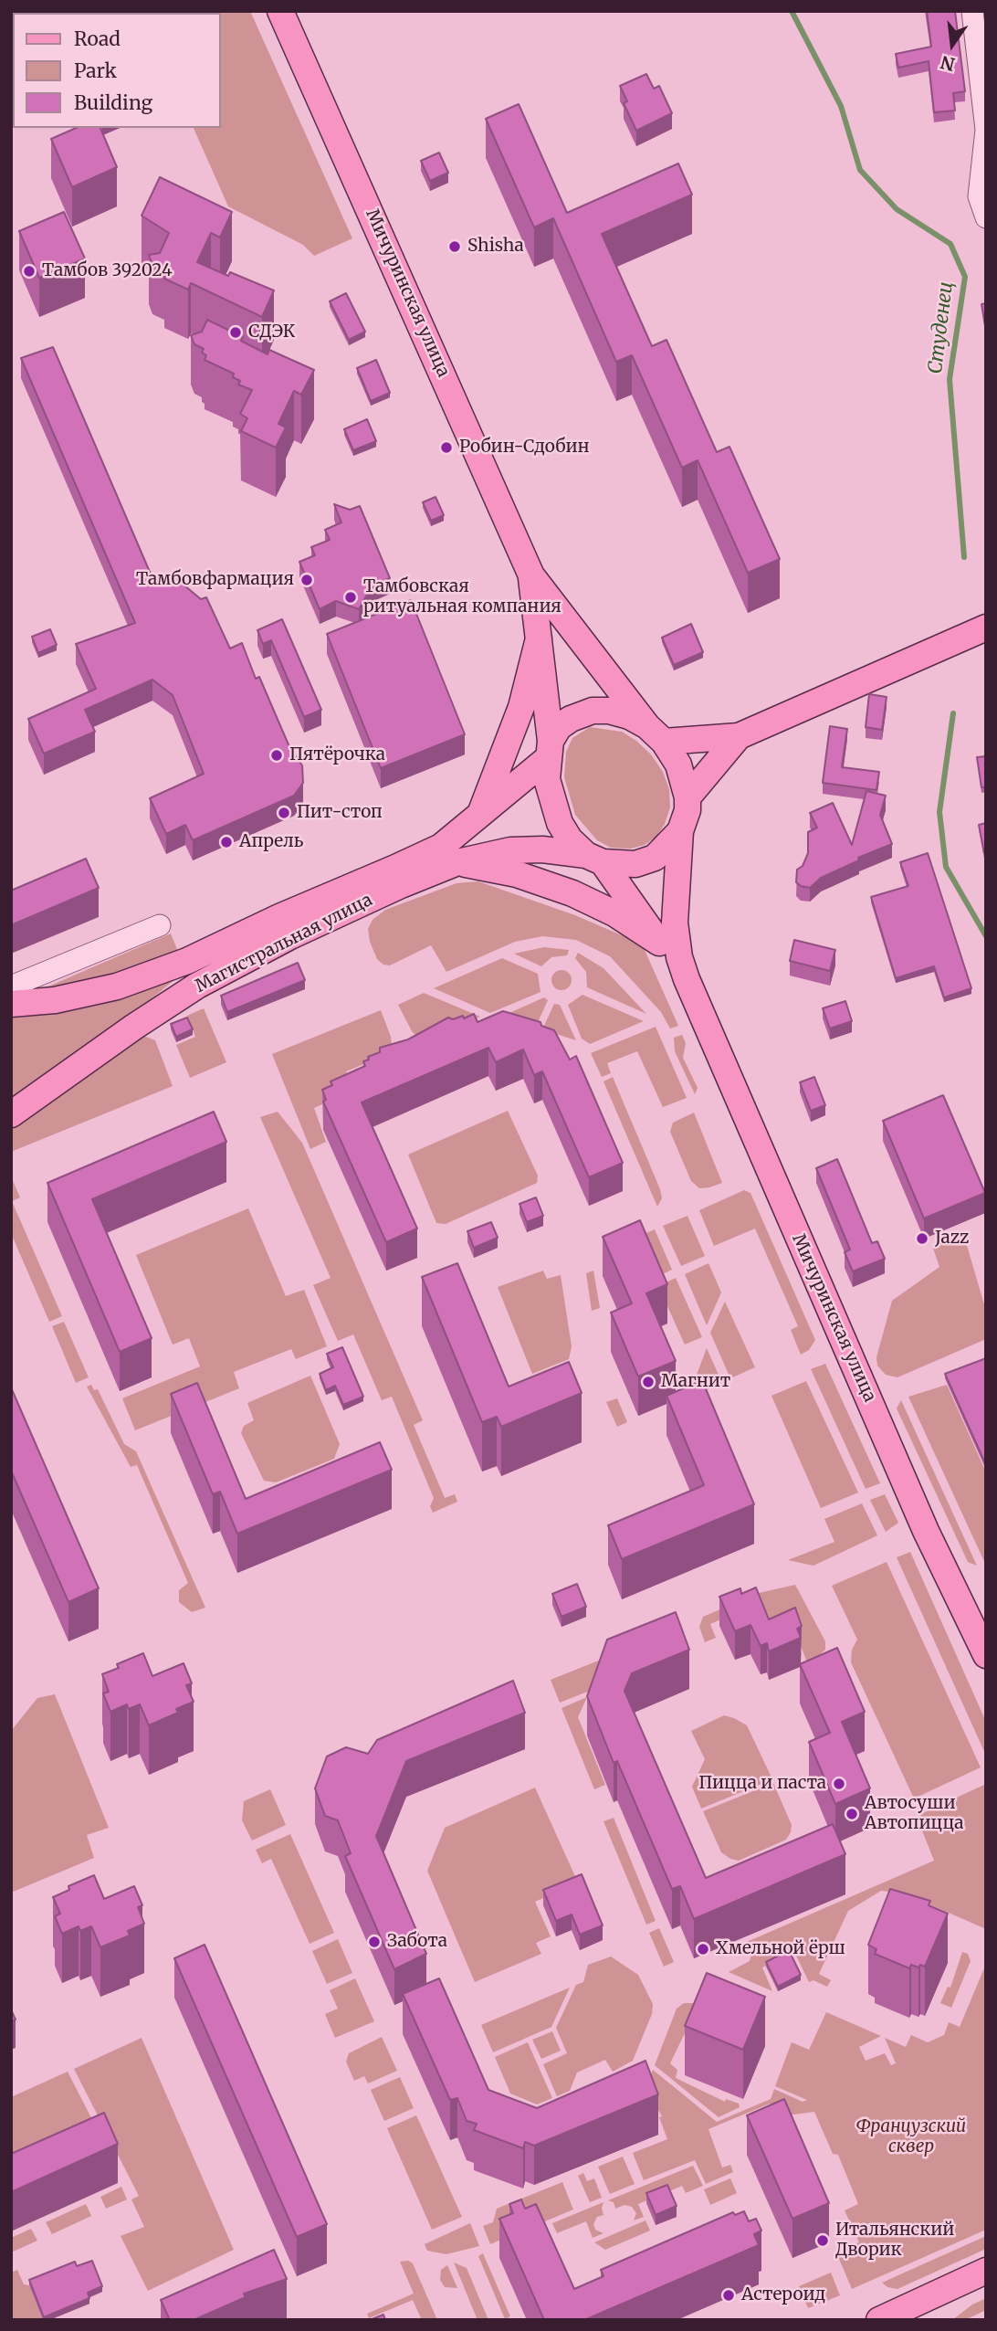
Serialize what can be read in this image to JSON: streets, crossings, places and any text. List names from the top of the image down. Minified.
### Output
{"streets":{"main road":["Мичуринская улица","Магистральная улица"]},"crossings":[["Мичуринская улица","Магистральная улица"]],"water":["Студенец"],"parks":["Французский сквер"],"places":["Shisha","Тамбов 392024","СДЭК","Робин-Сдобин","Тамбовфармация","Тамбовская ритуальная компания","Пятёрочка","Пит-стоп","Апрель","Jazz","Магнит","Пицца и паста","Автосуши Автопицца","Забота","Хмельной ёрш","Итальянский Дворик","Астероид"],"legend":["Road","Park","Building"],"north":"bottom"}
